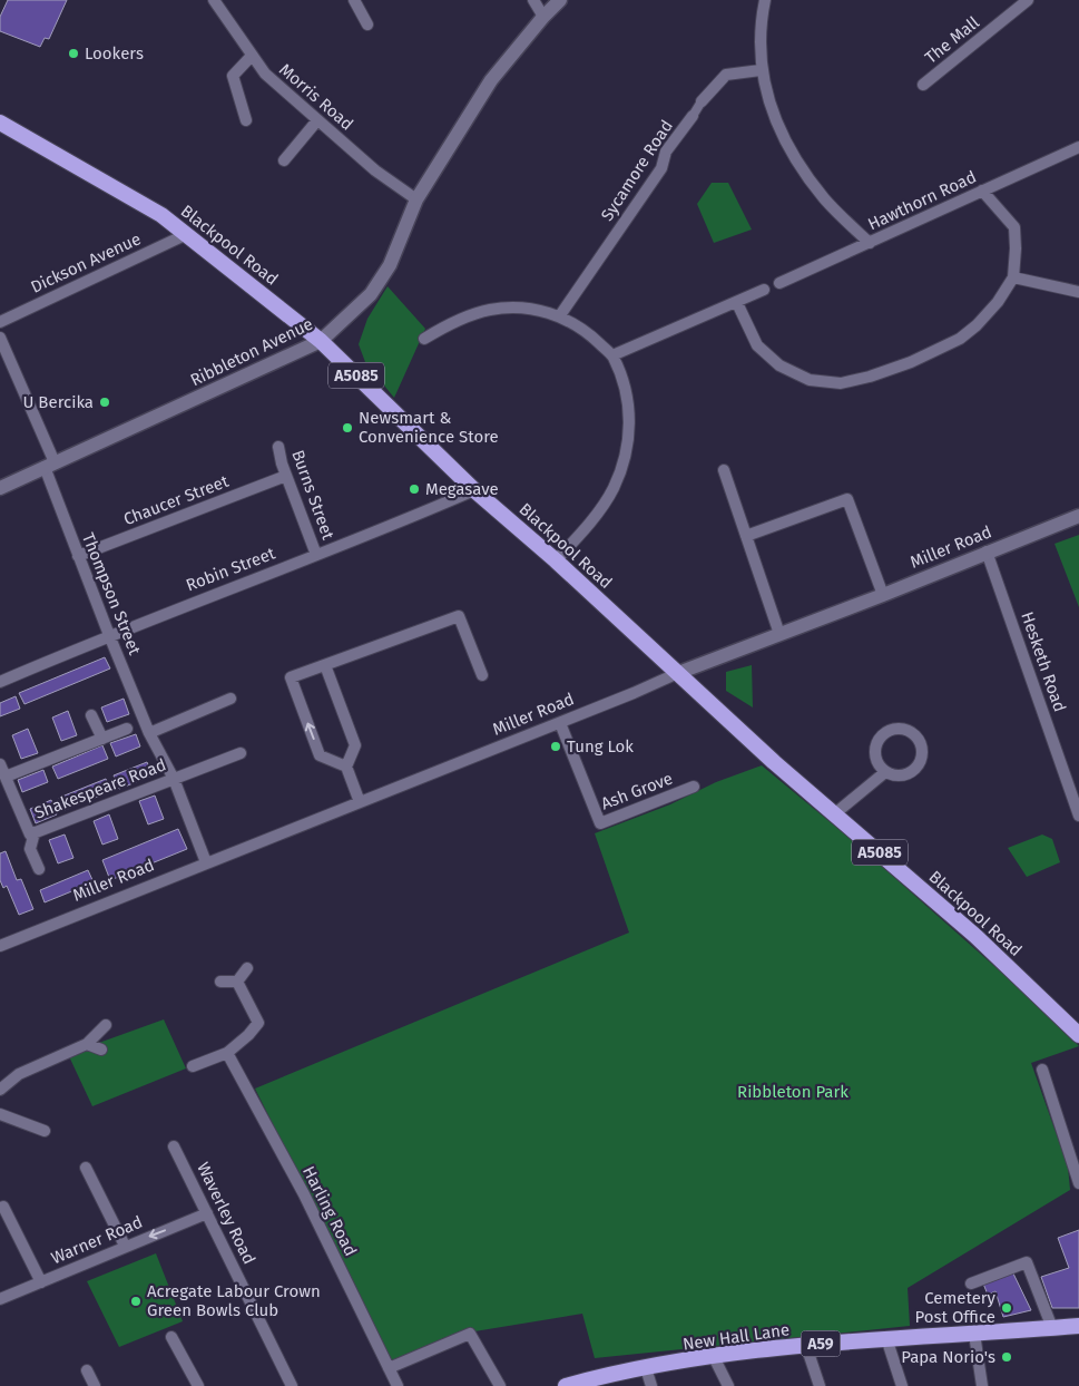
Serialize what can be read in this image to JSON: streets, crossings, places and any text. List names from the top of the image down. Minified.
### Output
{"streets":{"highway":["Blackpool Road","A5085","New Hall Lane","A59"],"main road":["Ribbleton Avenue","Miller Road"],"street":["The Mall","Morris Road","Sycamore Road","Hawthorn Road","Dickson Avenue","Burns Street","Chaucer Street","Robin Street","Thompson Street","Hesketh Road","Shakespeare Road","Ash Grove","Harling Road","Waverley Road","Warner Road"]},"crossings":[["Morris Road","Ribbleton Avenue"],["Blackpool Road","Dickson Avenue"],["Blackpool Road","Ribbleton Avenue"],["Blackpool Road","Miller Road"],["Blackpool Road","Robin Street"],["Ribbleton Avenue","Thompson Street"],["Burns Street","Chaucer Street"],["Burns Street","Robin Street"],["Chaucer Street","Thompson Street"],["Miller Road","Thompson Street"],["Miller Road","Hesketh Road"],["Miller Road","Ash Grove"],["Robin Street","Thompson Street"],["Thompson Street","Shakespeare Road"],["Waverley Road","Warner Road"]],"one_way":["Warner Road"],"parks":["Ribbleton Park"],"places":["Lookers","U Bercika","Newsmart & Convenience Store","Megasave","Tung Lok","Acregate Labour Crown Green Bowls Club","Cemetery Post Office","Papa Norio's"]}
